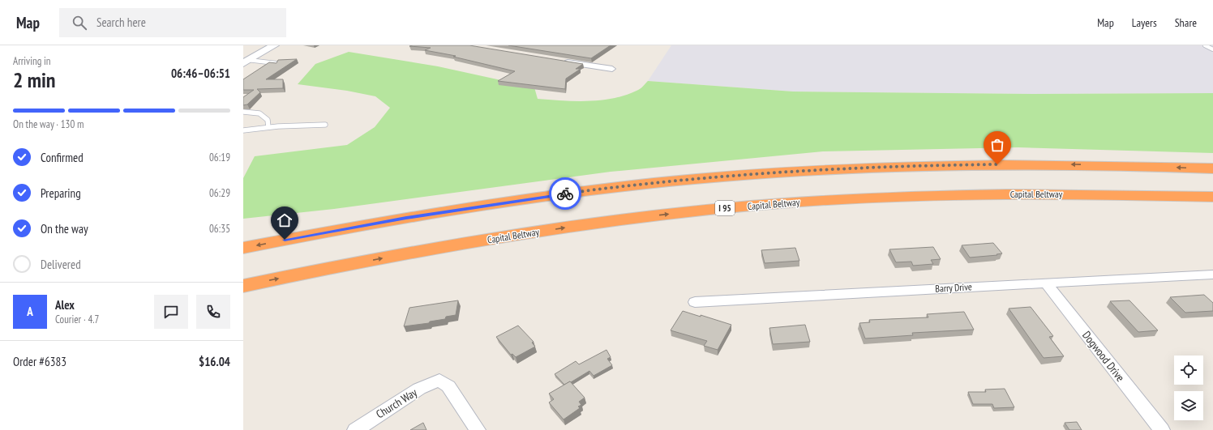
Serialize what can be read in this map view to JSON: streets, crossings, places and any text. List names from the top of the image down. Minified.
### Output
{"streets":{"highway":["Capital Beltway","I 95"],"street":["Barry Drive","Dogwood Drive","Church Way"]},"crossings":[["Barry Drive","Dogwood Drive"]],"page":{"header":"Map","search":"Search here","nav":["Map","Layers","Share"],"heading":["2 min","Arriving in","06:46–06:51"],"panel":["Alex","Courier · 4.7","Order #6383","$16.04"],"bar":"On the way · 130 m","list":[["Confirmed","06:19"],["Preparing","06:29"],["On the way","06:35"],"Delivered"],"round":"A"}}
